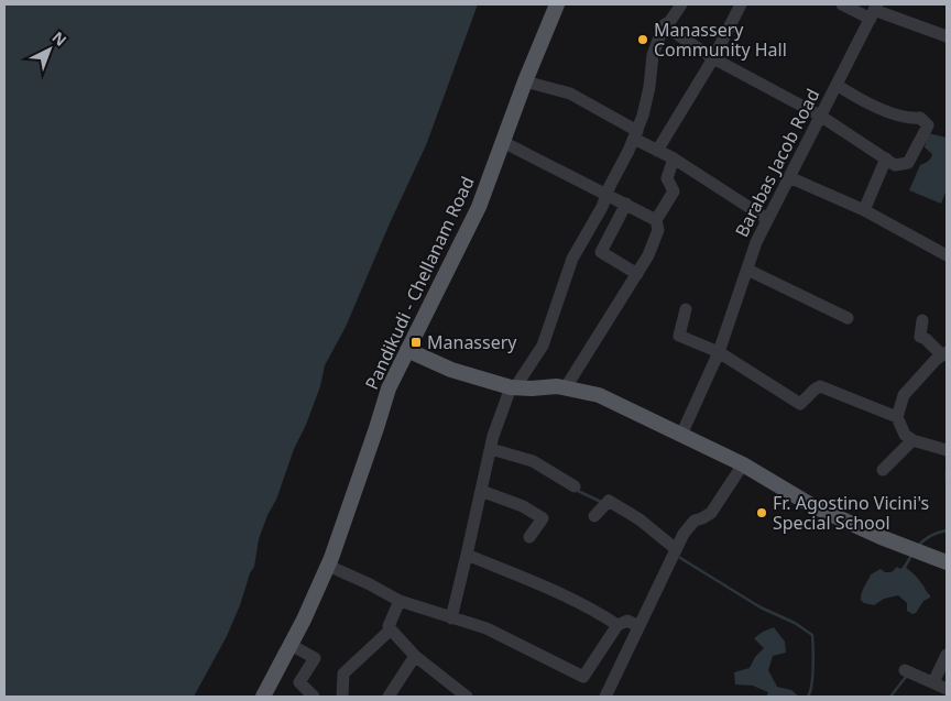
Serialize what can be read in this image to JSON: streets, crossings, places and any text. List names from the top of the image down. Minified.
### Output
{"streets":{"main road":["Pandikudi - Chellanam Road"],"street":["Barabas Jacob Road"]},"places":{"other":["Manassery Community Hall","Fr. Agostino Vicini's Special School"],"transit":["Manassery"]},"north":"top right"}
